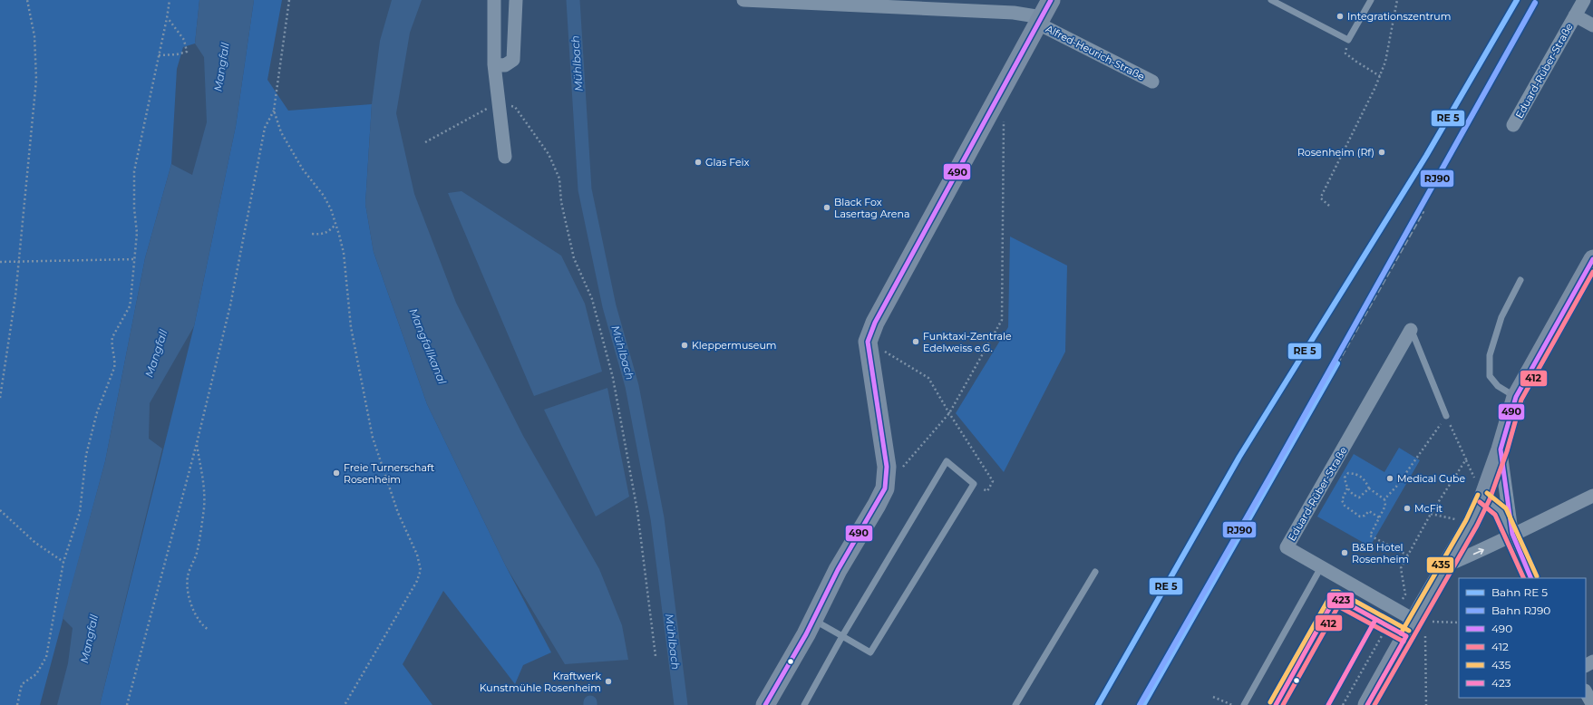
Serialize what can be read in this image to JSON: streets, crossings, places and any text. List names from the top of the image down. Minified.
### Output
{"streets":{"street":["Alfred-Heurich-Straße","Eduard-Rüber-Straße"]},"water":["Mühlbach","Mangfall","Mangfallkanal"],"places":["Integrationszentrum","Rosenheim (Rf)","Glas Feix","Black Fox Lasertag Arena","Funktaxi-Zentrale Edelweiss e.G.","Kleppermuseum","Freie Turnerschaft Rosenheim","Medical Cube","McFit","B&B Hotel Rosenheim","Kraftwerk Kunstmühle Rosenheim"],"lines":["transit line 490","rail line RJ90","transit line 412","transit line 435","transit line 423"],"legend":["Bahn RE 5","Bahn RJ90","490","412","435","423"]}
